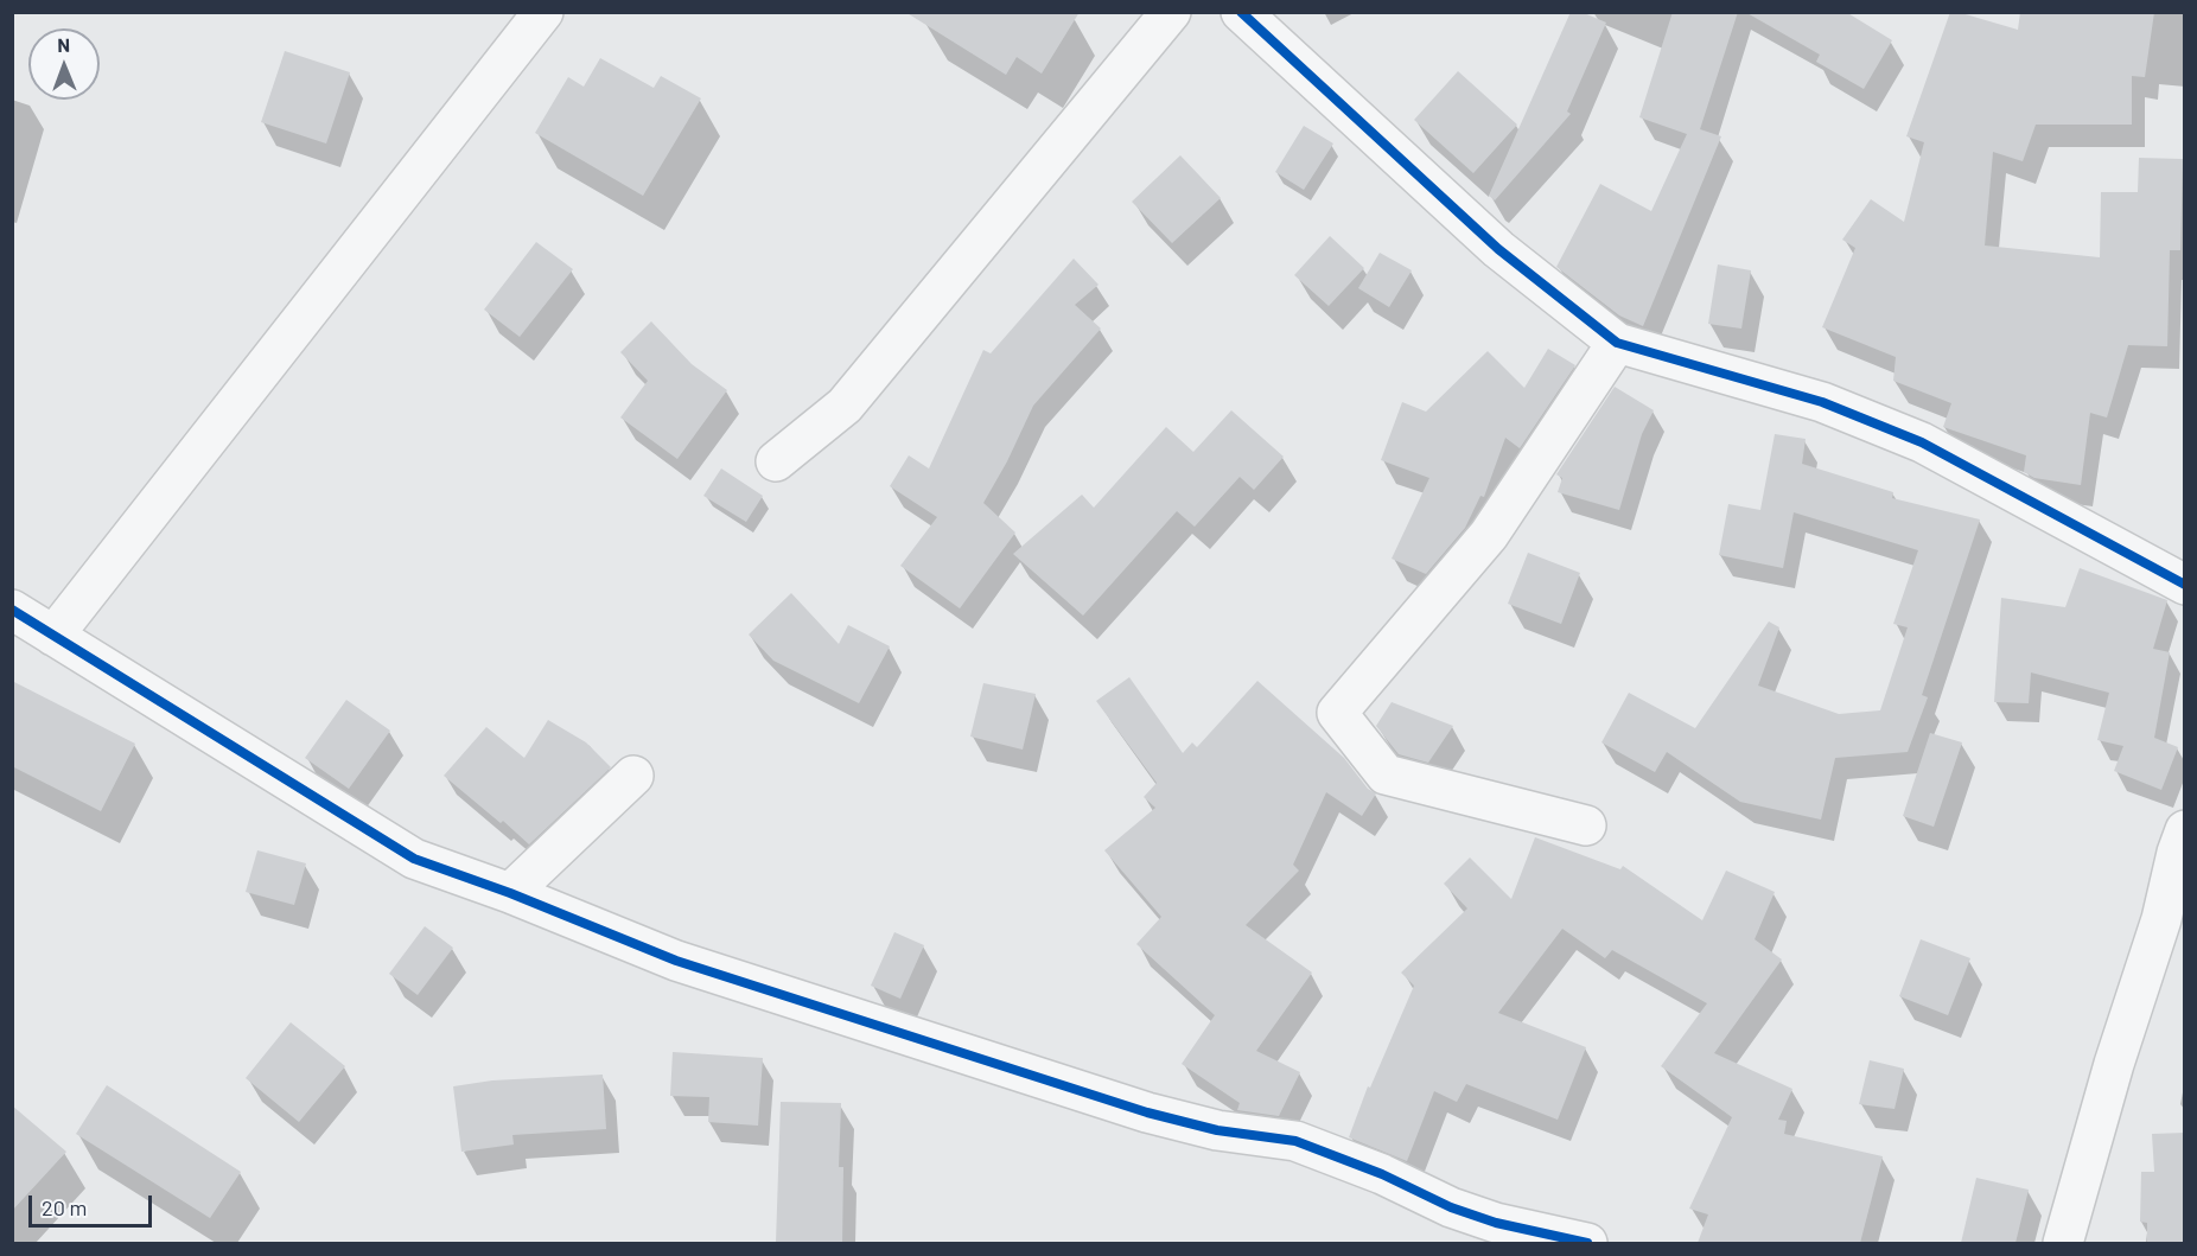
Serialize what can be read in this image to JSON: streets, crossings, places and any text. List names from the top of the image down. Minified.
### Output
{"scale_bar":"20 m","north":"top"}
